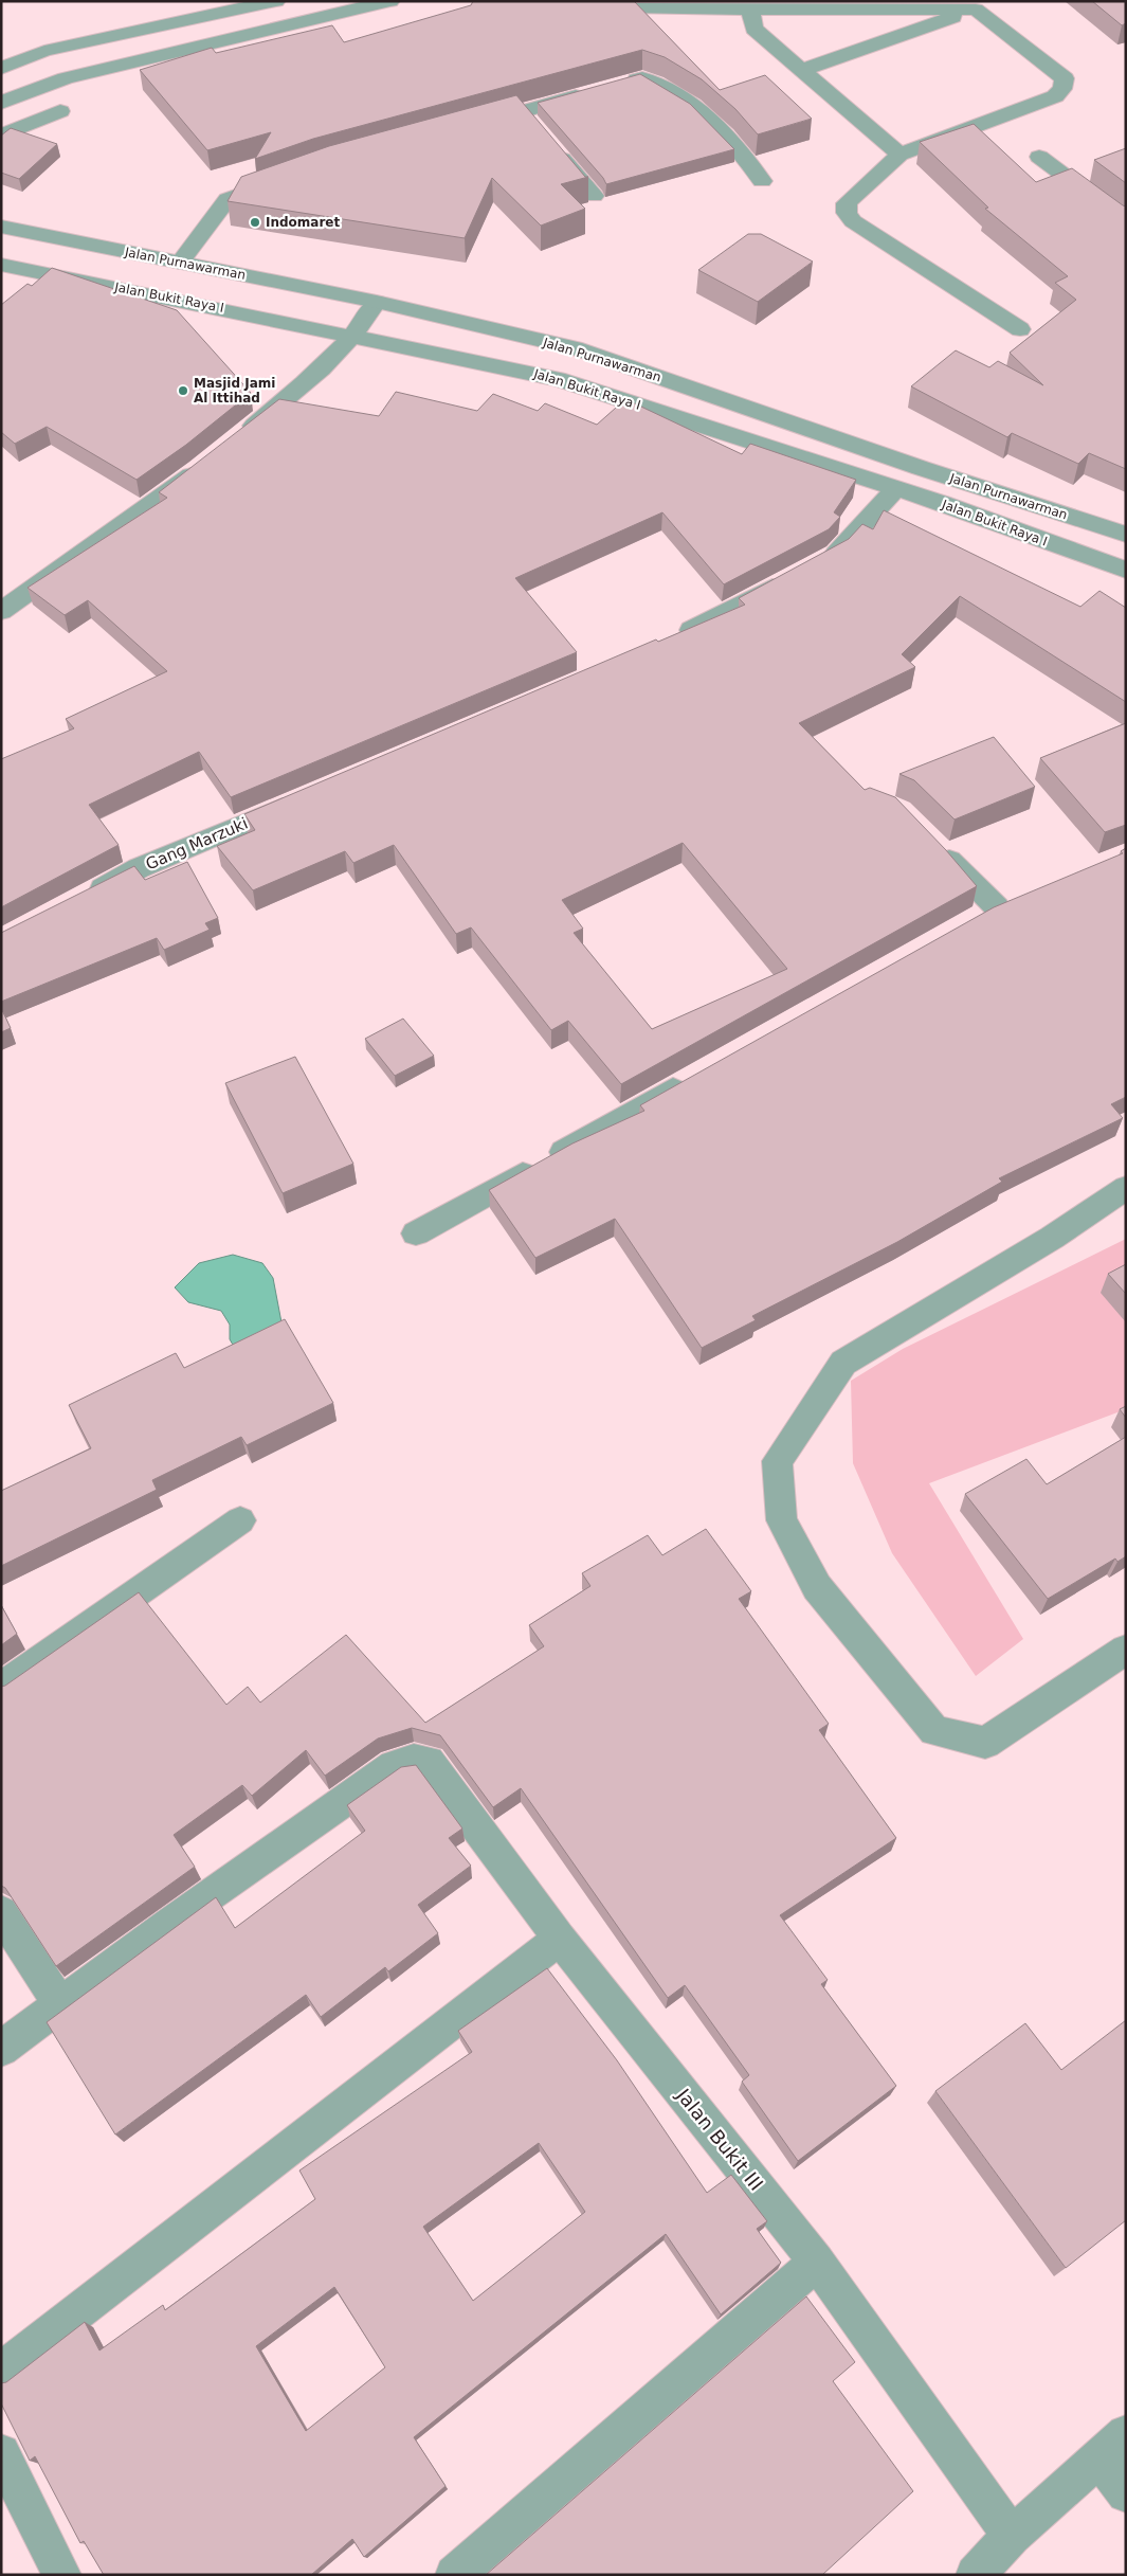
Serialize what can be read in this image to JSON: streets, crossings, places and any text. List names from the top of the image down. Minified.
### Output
{"streets":{"street":["Jalan Purnawarman","Jalan Bukit Raya I","Gang Marzuki","Jalan Bukit III"]},"crossings":[["Jalan Purnawarman","Jalan Bukit Raya I"]],"places":["Indomaret","Masjid Jami Al Ittihad"]}
